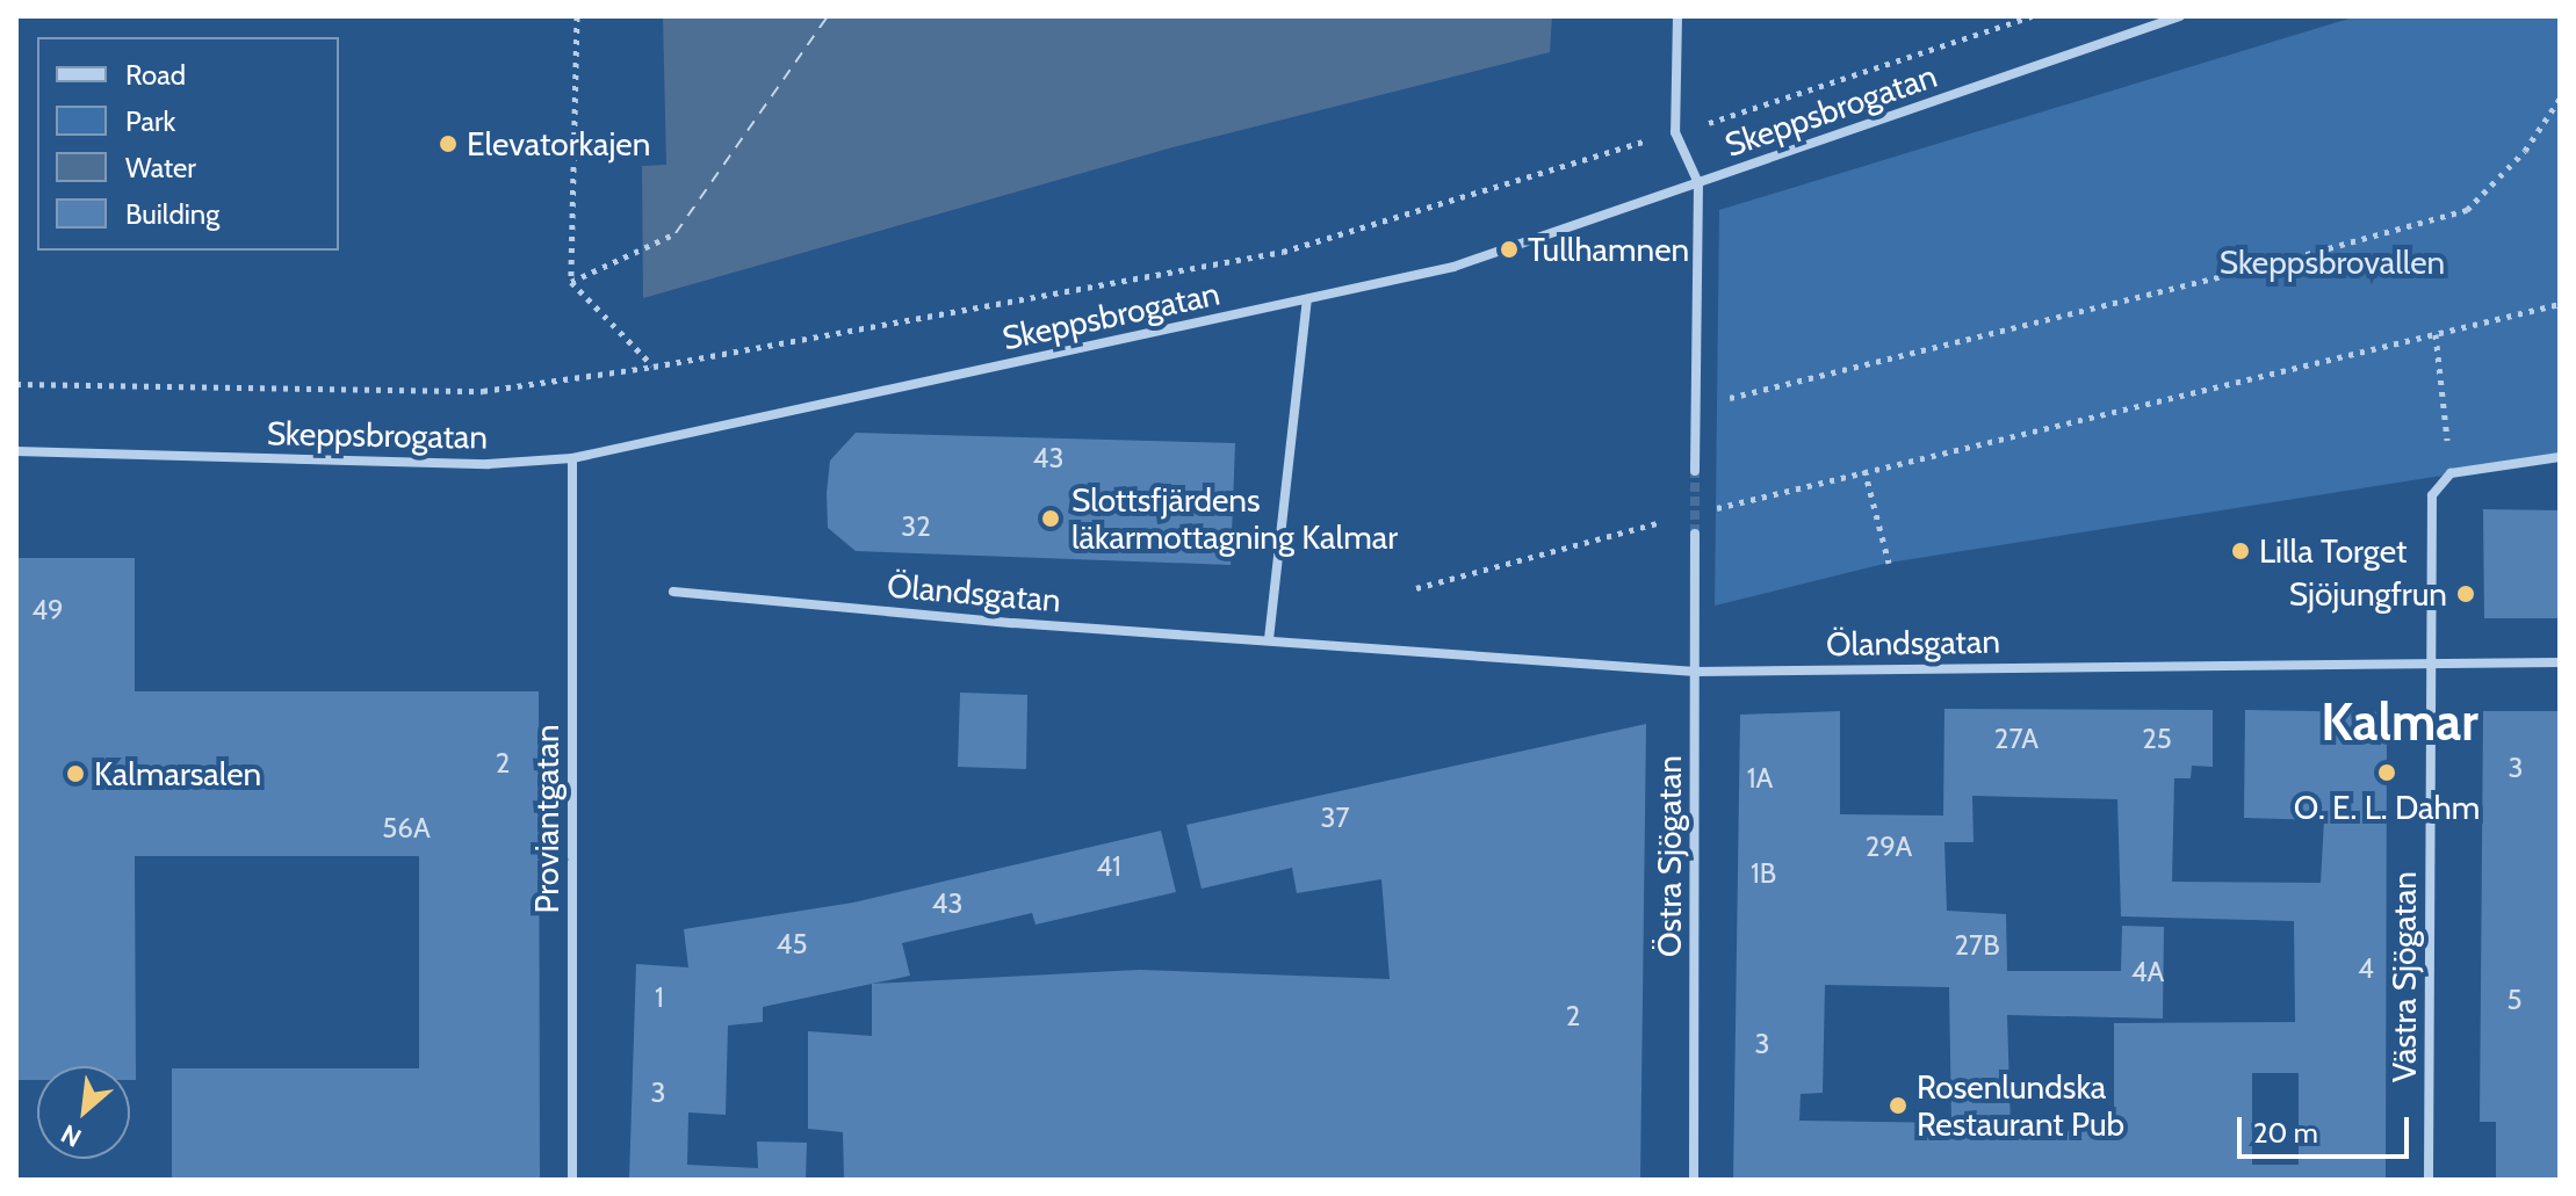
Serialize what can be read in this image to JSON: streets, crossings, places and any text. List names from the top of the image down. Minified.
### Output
{"streets":{"street":["Skeppsbrogatan","Ölandsgatan","Proviantgatan","Östra Sjögatan","Västra Sjögatan"]},"crossings":[["Skeppsbrogatan","Proviantgatan"],["Ölandsgatan","Östra Sjögatan"],["Ölandsgatan","Västra Sjögatan"]],"districts":["Kalmar"],"parks":["Skeppsbrovallen"],"places":["Elevatorkajen","Tullhamnen","Slottsfjärdens läkarmottagning Kalmar","Lilla Torget","Sjöjungfrun","O. E. L. Dahm","Kalmarsalen","Rosenlundska Restaurant Pub"],"house_numbers":["43","32","49","27A","25","2","3","1A","37","56A","29A","41","1B","43","45","27B","4","4A","1","5","2","3","3"],"legend":["Road","Park","Water","Building"],"scale_bar":"20 m","north":"bottom left"}
